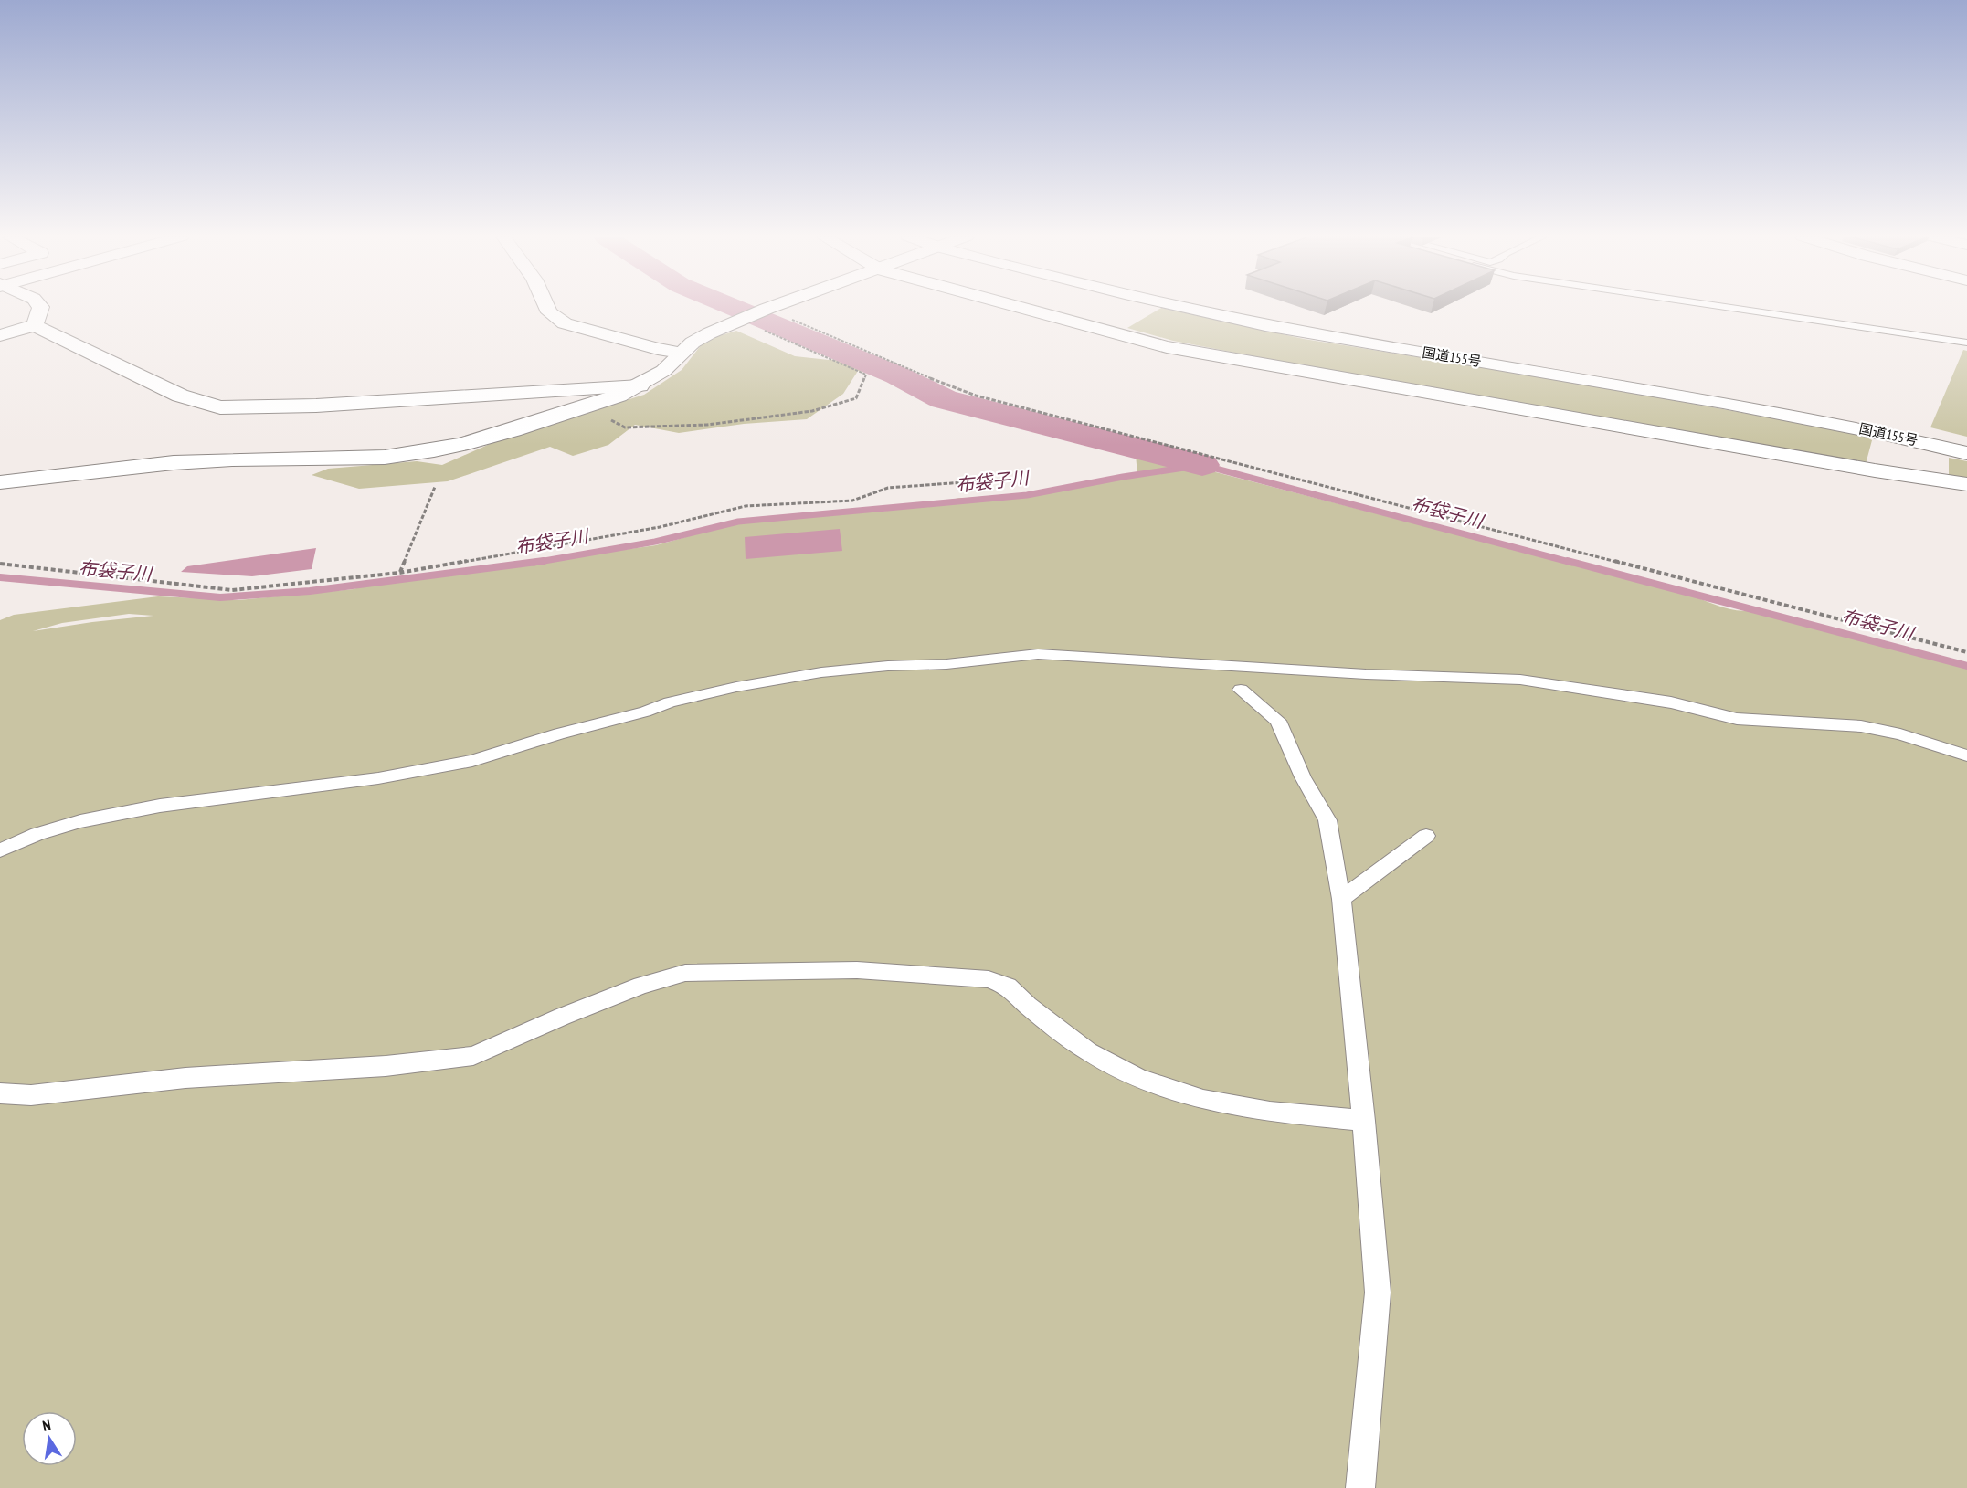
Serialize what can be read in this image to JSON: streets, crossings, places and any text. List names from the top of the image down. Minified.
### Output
{"streets":{"main road":["国道155号"]},"water":["布袋子川"],"north":"top"}
